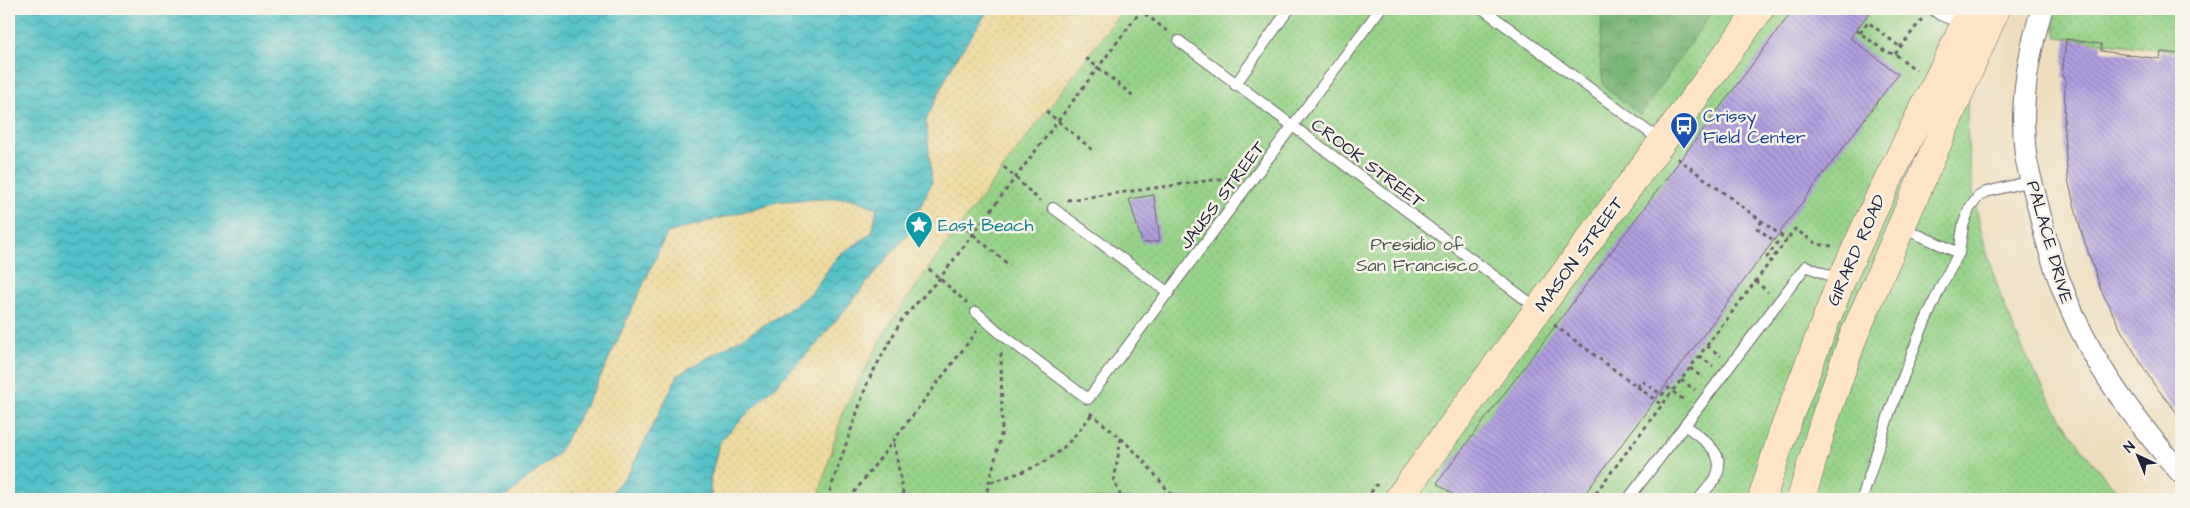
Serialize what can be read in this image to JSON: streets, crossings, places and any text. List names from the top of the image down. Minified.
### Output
{"streets":{"main road":["GIRARD ROAD","MASON STREET"],"street":["PALACE DRIVE"],"lane":["CROOK STREET","JAUSS STREET"]},"crossings":[["CROOK STREET","JAUSS STREET"],["CROOK STREET","MASON STREET"]],"parks":["Presidio of San Francisco"],"places":{"bus stop":["Crissy Field Center"],"place":["East Beach"]},"north":"top left"}
